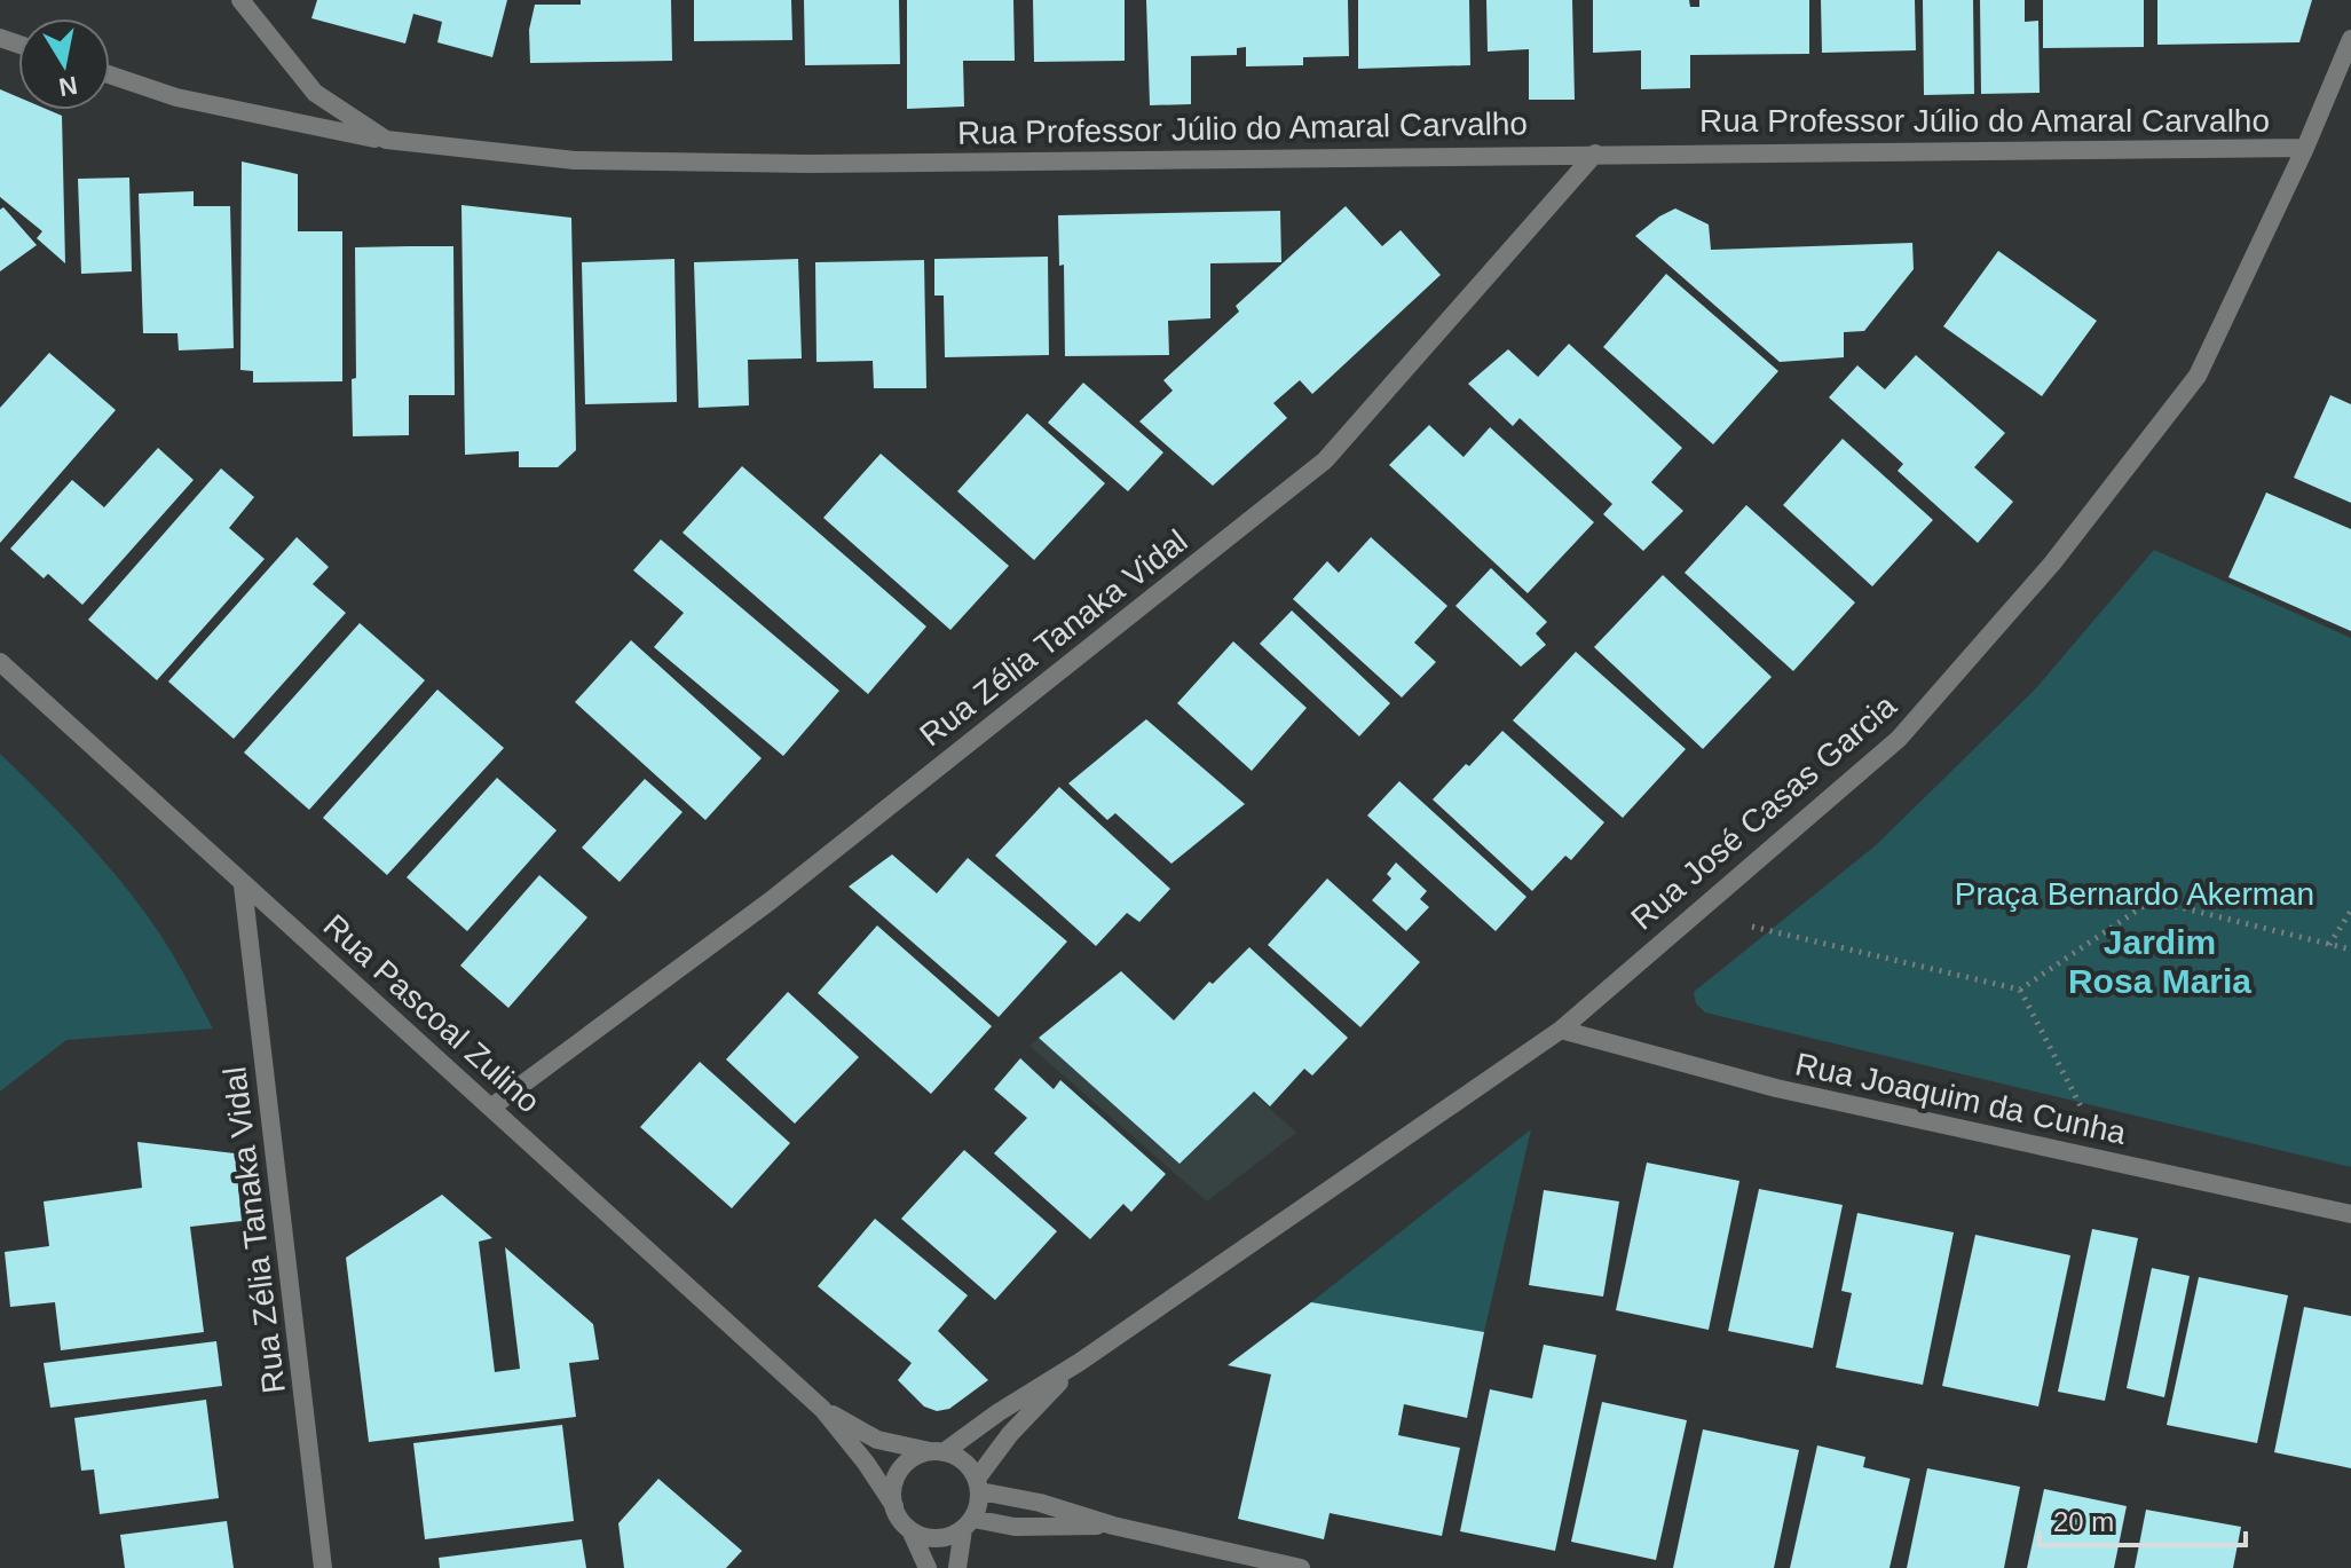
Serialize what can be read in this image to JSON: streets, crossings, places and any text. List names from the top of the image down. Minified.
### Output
{"streets":{"street":["Rua Professor Júlio do Amaral Carvalho","Rua Zélia Tanaka Vidal","Rua José Casas Garcia","Rua Pascoal Zulino","Rua Joaquim da Cunha"]},"crossings":[["Rua Professor Júlio do Amaral Carvalho","Rua Zélia Tanaka Vidal"],["Rua Professor Júlio do Amaral Carvalho","Rua José Casas Garcia"],["Rua Zélia Tanaka Vidal","Rua Pascoal Zulino"],["Rua José Casas Garcia","Rua Pascoal Zulino"],["Rua José Casas Garcia","Rua Joaquim da Cunha"]],"districts":["Jardim Rosa Maria"],"parks":["Praça Bernardo Akerman"],"scale_bar":"20 m","north":"bottom"}
